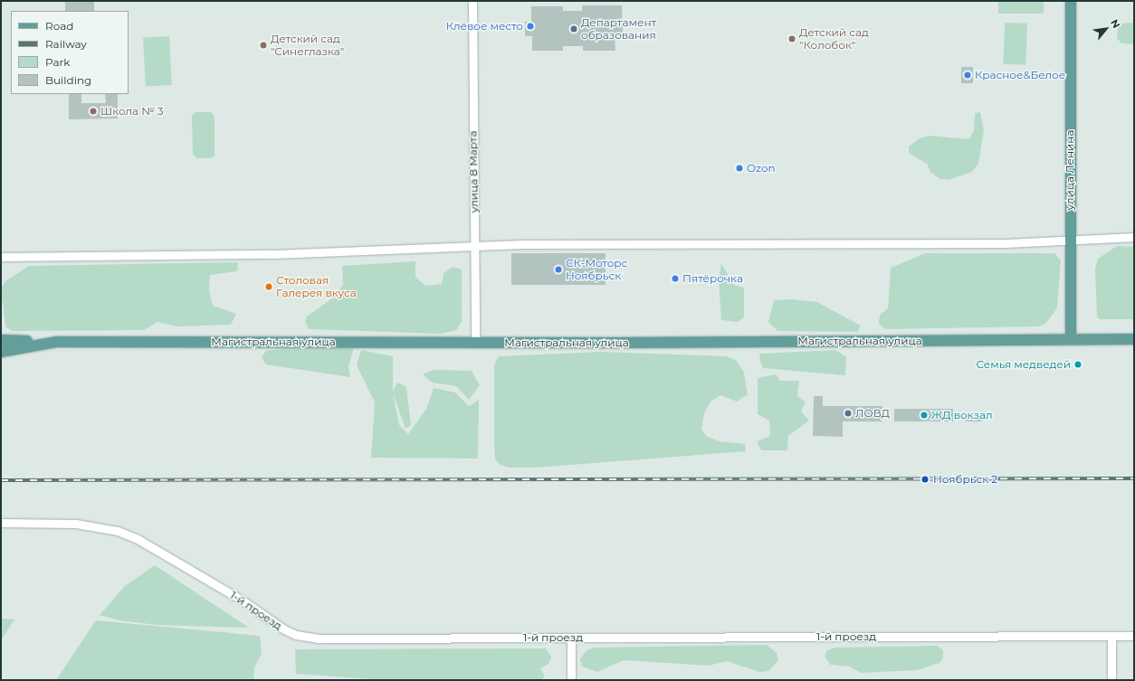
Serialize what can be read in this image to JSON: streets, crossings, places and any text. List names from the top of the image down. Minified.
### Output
{"streets":{"main road":["улица Ленина","Магистральная улица"],"street":["улица 8 Марта","1-й проезд"]},"crossings":[["улица Ленина","Магистральная улица"],["улица 8 Марта","Магистральная улица"]],"places":["Клёвое место","Департамент образования","Детский сад \"Колобок\"","Детский сад \"Синеглазка\"","Красное&Белое","Школа № 3","Ozon","СК-Моторс Ноябрьск","Пятёрочка","Столовая Галерея вкуса","Семья медведей","ЛОВД","ЖД вокзал","Ноябрьск 2"],"legend":["Road","Railway","Park","Building"],"north":"top right"}
